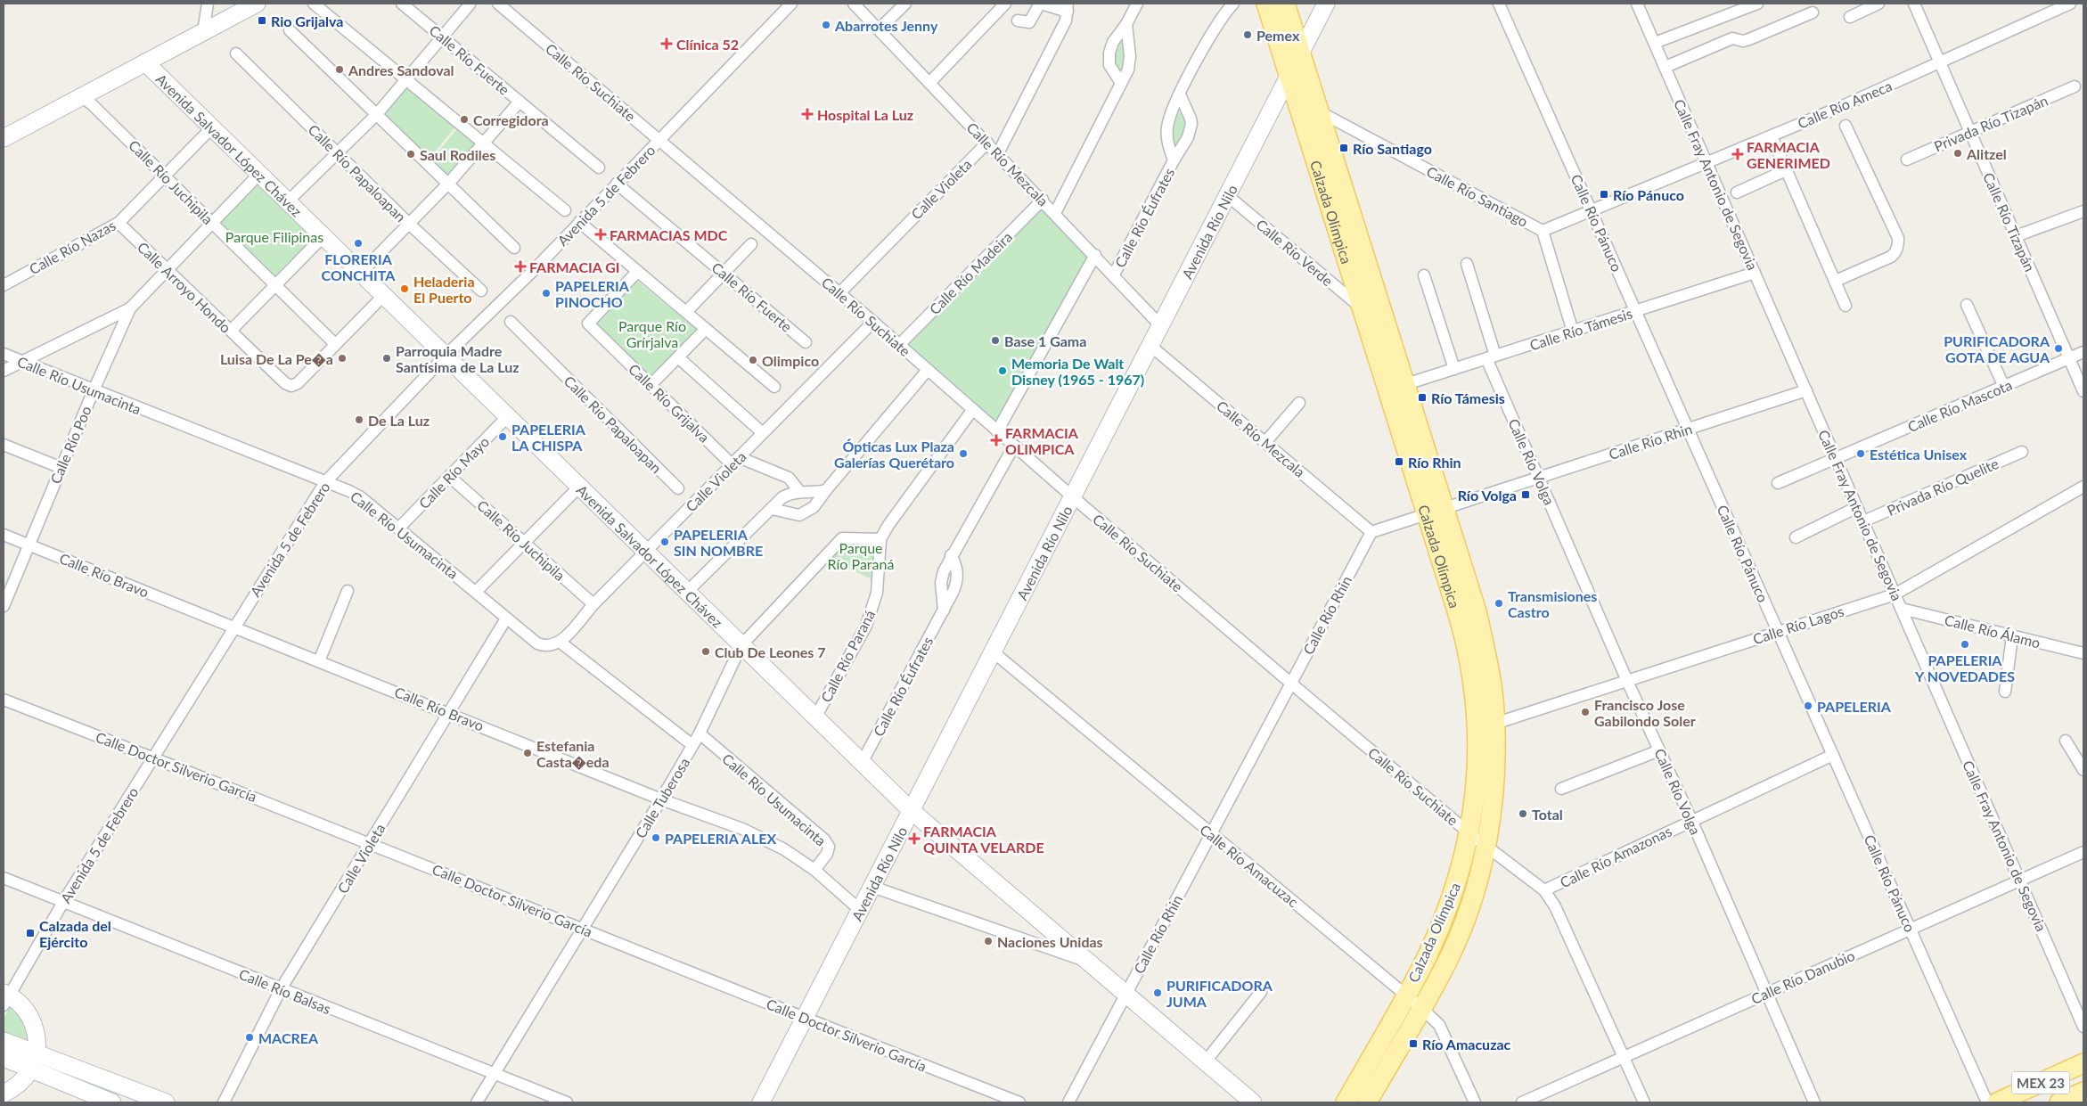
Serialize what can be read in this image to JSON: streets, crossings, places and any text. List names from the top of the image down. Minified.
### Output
{"streets":{"main road":["Calzada Olímpica","MEX 23"],"street":["Calle Río Fuerte","Calle Río Suchiate","Calle Río Ameca","Privada Río Tizapán","Avenida Salvador López Chávez","Calle Río Mezcala","Calle Río Papaloapan","Calle Río Juchipila","Calle Fray Antonio de Segovia","Calle Violeta","Avenida 5 de Febrero","Calle Río Santiago","Calle Río Éufrates","Calle Río Tizapán","Calle Río Pánuco","Avenida Río Nilo","Calle Río Nazas","Calle Río Verde","Calle Río Madeira","Calle Arroyo Hondo","Calle Río Támesis","Calle Río Usumacinta","Calle Río Grijalva","Calle Río Mascota","Calle Río Rhin","Calle Río Poo","Calle Río Volga","Calle Río Mayo","Privada Río Quelite","Calle Río Bravo","Calle Río Lagos","Calle Río Álamo","Calle Río Paraná","Calle Doctor Silverio García","Calle Tuberosa","Calle Río Amazonas","Calle Río Amacuzac","Calle Río Danubio","Calle Río Balsas"]},"crossings":[["Calle Río Fuerte","Avenida 5 de Febrero"],["Calle Río Suchiate","Calle Violeta"],["Calle Río Suchiate","Avenida 5 de Febrero"],["Calle Río Suchiate","Calzada Olímpica"],["Calle Río Suchiate","Calle Río Éufrates"],["Calle Río Suchiate","Avenida Río Nilo"],["Calle Río Suchiate","Calle Río Madeira"],["Calle Río Suchiate","Calle Río Rhin"],["Calle Río Suchiate","Calle Río Paraná"],["Calle Río Suchiate","Calle Río Amazonas"],["Calle Río Suchiate","Calle Río Danubio"],["Calle Río Ameca","Calle Fray Antonio de Segovia"],["Calle Río Ameca","Calle Río Santiago"],["Calle Río Ameca","Calle Río Tizapán"],["Calle Río Ameca","Calle Río Pánuco"],["Privada Río Tizapán","Calle Río Tizapán"],["Avenida Salvador López Chávez","Calle Violeta"],["Avenida Salvador López Chávez","Avenida 5 de Febrero"],["Avenida Salvador López Chávez","Calle Río Éufrates"],["Avenida Salvador López Chávez","Avenida Río Nilo"],["Avenida Salvador López Chávez","Calle Río Nazas"],["Avenida Salvador López Chávez","Calle Río Rhin"],["Avenida Salvador López Chávez","Calle Río Poo"],["Avenida Salvador López Chávez","Calle Río Mayo"],["Avenida Salvador López Chávez","Calle Río Paraná"],["Avenida Salvador López Chávez","Calle Tuberosa"],["Calle Río Mezcala","Calle Violeta"],["Calle Río Mezcala","Calle Río Éufrates"],["Calle Río Mezcala","Avenida Río Nilo"],["Calle Río Mezcala","Calle Río Madeira"],["Calle Río Mezcala","Calle Río Rhin"],["Calle Río Juchipila","Calle Violeta"],["Calle Río Juchipila","Calle Río Nazas"],["Calle Río Juchipila","Calle Arroyo Hondo"],["Calle Río Juchipila","Calle Río Poo"],["Calle Río Juchipila","Calle Río Mayo"],["Calle Fray Antonio de Segovia","Calle Río Támesis"],["Calle Fray Antonio de Segovia","Calle Río Mascota"],["Calle Fray Antonio de Segovia","Calle Río Rhin"],["Calle Fray Antonio de Segovia","Privada Río Quelite"],["Calle Fray Antonio de Segovia","Calle Río Lagos"],["Calle Fray Antonio de Segovia","Calle Río Álamo"],["Calle Fray Antonio de Segovia","Calle Río Danubio"],["Calle Violeta","Calle Río Usumacinta"],["Calle Violeta","Calle Río Grijalva"],["Calle Violeta","Calle Río Bravo"],["Calle Violeta","Calle Doctor Silverio García"],["Calle Violeta","Calle Río Balsas"],["Avenida 5 de Febrero","Calle Río Usumacinta"],["Avenida 5 de Febrero","Calle Río Bravo"],["Avenida 5 de Febrero","Calle Doctor Silverio García"],["Avenida 5 de Febrero","Calle Río Balsas"],["Calle Río Santiago","Calzada Olímpica"],["Calle Río Santiago","Calle Río Támesis"],["Calzada Olímpica","Avenida Río Nilo"],["Calzada Olímpica","Calle Río Verde"],["Calzada Olímpica","Calle Río Támesis"],["Calzada Olímpica","Calle Río Rhin"],["Calzada Olímpica","Calle Río Lagos"],["Calzada Olímpica","Calle Río Amacuzac"],["Calle Río Tizapán","Calle Río Mascota"],["Calle Río Pánuco","Calle Río Támesis"],["Calle Río Pánuco","Calle Río Rhin"],["Calle Río Pánuco","Calle Río Lagos"],["Calle Río Pánuco","Calle Río Amazonas"],["Calle Río Pánuco","Calle Río Danubio"],["Avenida Río Nilo","Calle Río Verde"],["Avenida Río Nilo","Calle Río Bravo"],["Avenida Río Nilo","Calle Doctor Silverio García"],["Avenida Río Nilo","Calle Río Amacuzac"],["Calle Río Nazas","Calle Arroyo Hondo"],["Calle Arroyo Hondo","Calle Río Poo"],["Calle Río Támesis","Calle Río Volga"],["Calle Río Usumacinta","Calle Río Poo"],["Calle Río Usumacinta","Calle Río Mayo"],["Calle Río Usumacinta","Calle Río Bravo"],["Calle Río Usumacinta","Calle Tuberosa"],["Calle Río Rhin","Calle Río Volga"],["Calle Río Rhin","Calle Río Amacuzac"],["Calle Río Poo","Calle Río Bravo"],["Calle Río Volga","Calle Río Lagos"],["Calle Río Volga","Calle Río Amazonas"],["Calle Río Volga","Calle Río Danubio"],["Calle Río Bravo","Calle Tuberosa"],["Calle Río Paraná","Calle Tuberosa"],["Calle Doctor Silverio García","Calle Tuberosa"],["Calle Tuberosa","Calle Río Balsas"]],"parks":["Parque Filipinas","Parque Río Grírjalva","Parque Río Paraná"],"places":{"transit":["Rio Grijalva","Río Santiago","Río Pánuco","Río Támesis","Río Rhin","Río Volga","Calzada del Ejército","Río Amacuzac"],"other":["Abarrotes Jenny","Pemex","Andres Sandoval","Corregidora","Alitzel","Saul Rodiles","FLORERIA CONCHITA","Heladeria El Puerto","PAPELERIA PINOCHO","Base 1 Gama","PURIFICADORA GOTA DE AGUA","Luisa De La Pe�a","Parroquia Madre Santísima de La Luz","Olimpico","Memoria De Walt Disney (1965 - 1967)","De La Luz","PAPELERIA LA CHISPA","Ópticas Lux Plaza Galerías Querétaro","Estética Unisex","PAPELERIA SIN NOMBRE","Transmisiones Castro","PAPELERIA Y NOVEDADES","Club De Leones 7","PAPELERIA","Francisco Jose Gabilondo Soler","Estefania Casta�eda","Total","PAPELERIA ALEX","Naciones Unidas","PURIFICADORA JUMA","MACREA"],"health":["Clínica 52","Hospital La Luz","FARMACIA GENERIMED","FARMACIAS MDC","FARMACIA GI","FARMACIA OLIMPICA","FARMACIA QUINTA VELARDE"]}}
